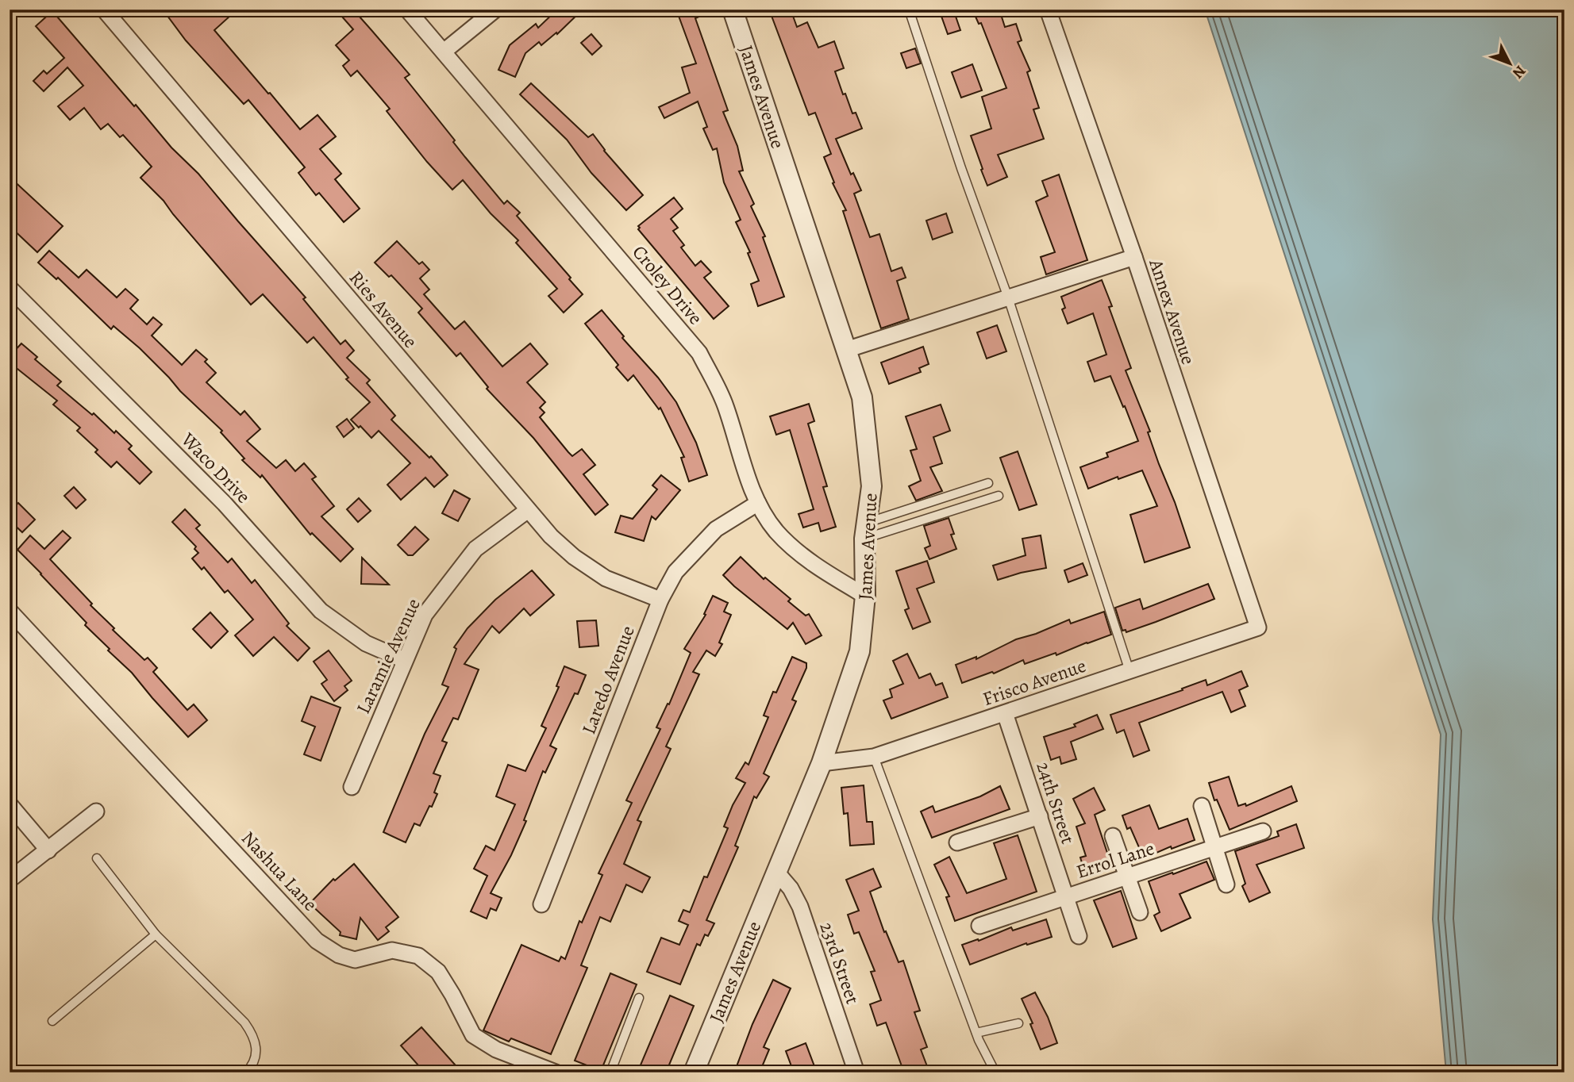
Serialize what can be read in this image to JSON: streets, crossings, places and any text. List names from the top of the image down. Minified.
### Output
{"streets":{"street":["James Avenue","Croley Drive","Ries Avenue","Annex Avenue","Waco Drive","Laramie Avenue","Laredo Avenue","Frisco Avenue","24th Street","Errol Lane","Nashua Lane","23rd Street"]},"crossings":[["James Avenue","Croley Drive"],["James Avenue","Frisco Avenue"],["James Avenue","23rd Street"],["Croley Drive","Laredo Avenue"],["Ries Avenue","Laramie Avenue"],["Ries Avenue","Laredo Avenue"],["Annex Avenue","Frisco Avenue"],["Waco Drive","Laramie Avenue"],["Frisco Avenue","24th Street"],["24th Street","Errol Lane"]],"north":"bottom right"}
